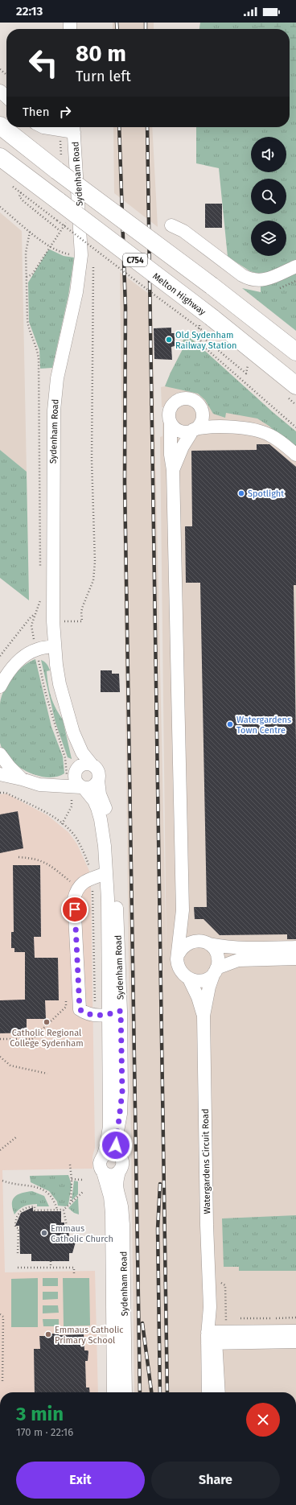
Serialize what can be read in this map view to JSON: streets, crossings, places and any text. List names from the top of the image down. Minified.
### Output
{"streets":{"highway":["C754","Melton Highway"],"street":["Sydenham Road","Watergardens Circuit Road"]},"places":["Old Sydenham Railway Station","Spotlight","Watergardens Town Centre","Catholic Regional College Sydenham","Emmaus Catholic Church","Emmaus Catholic Primary School"],"page":{"status":"22:13","turn":["80 m","Turn left"],"then":"Then","heading":["3 min","170 m · 22:16"],"buttons":["Exit","Share"]}}
